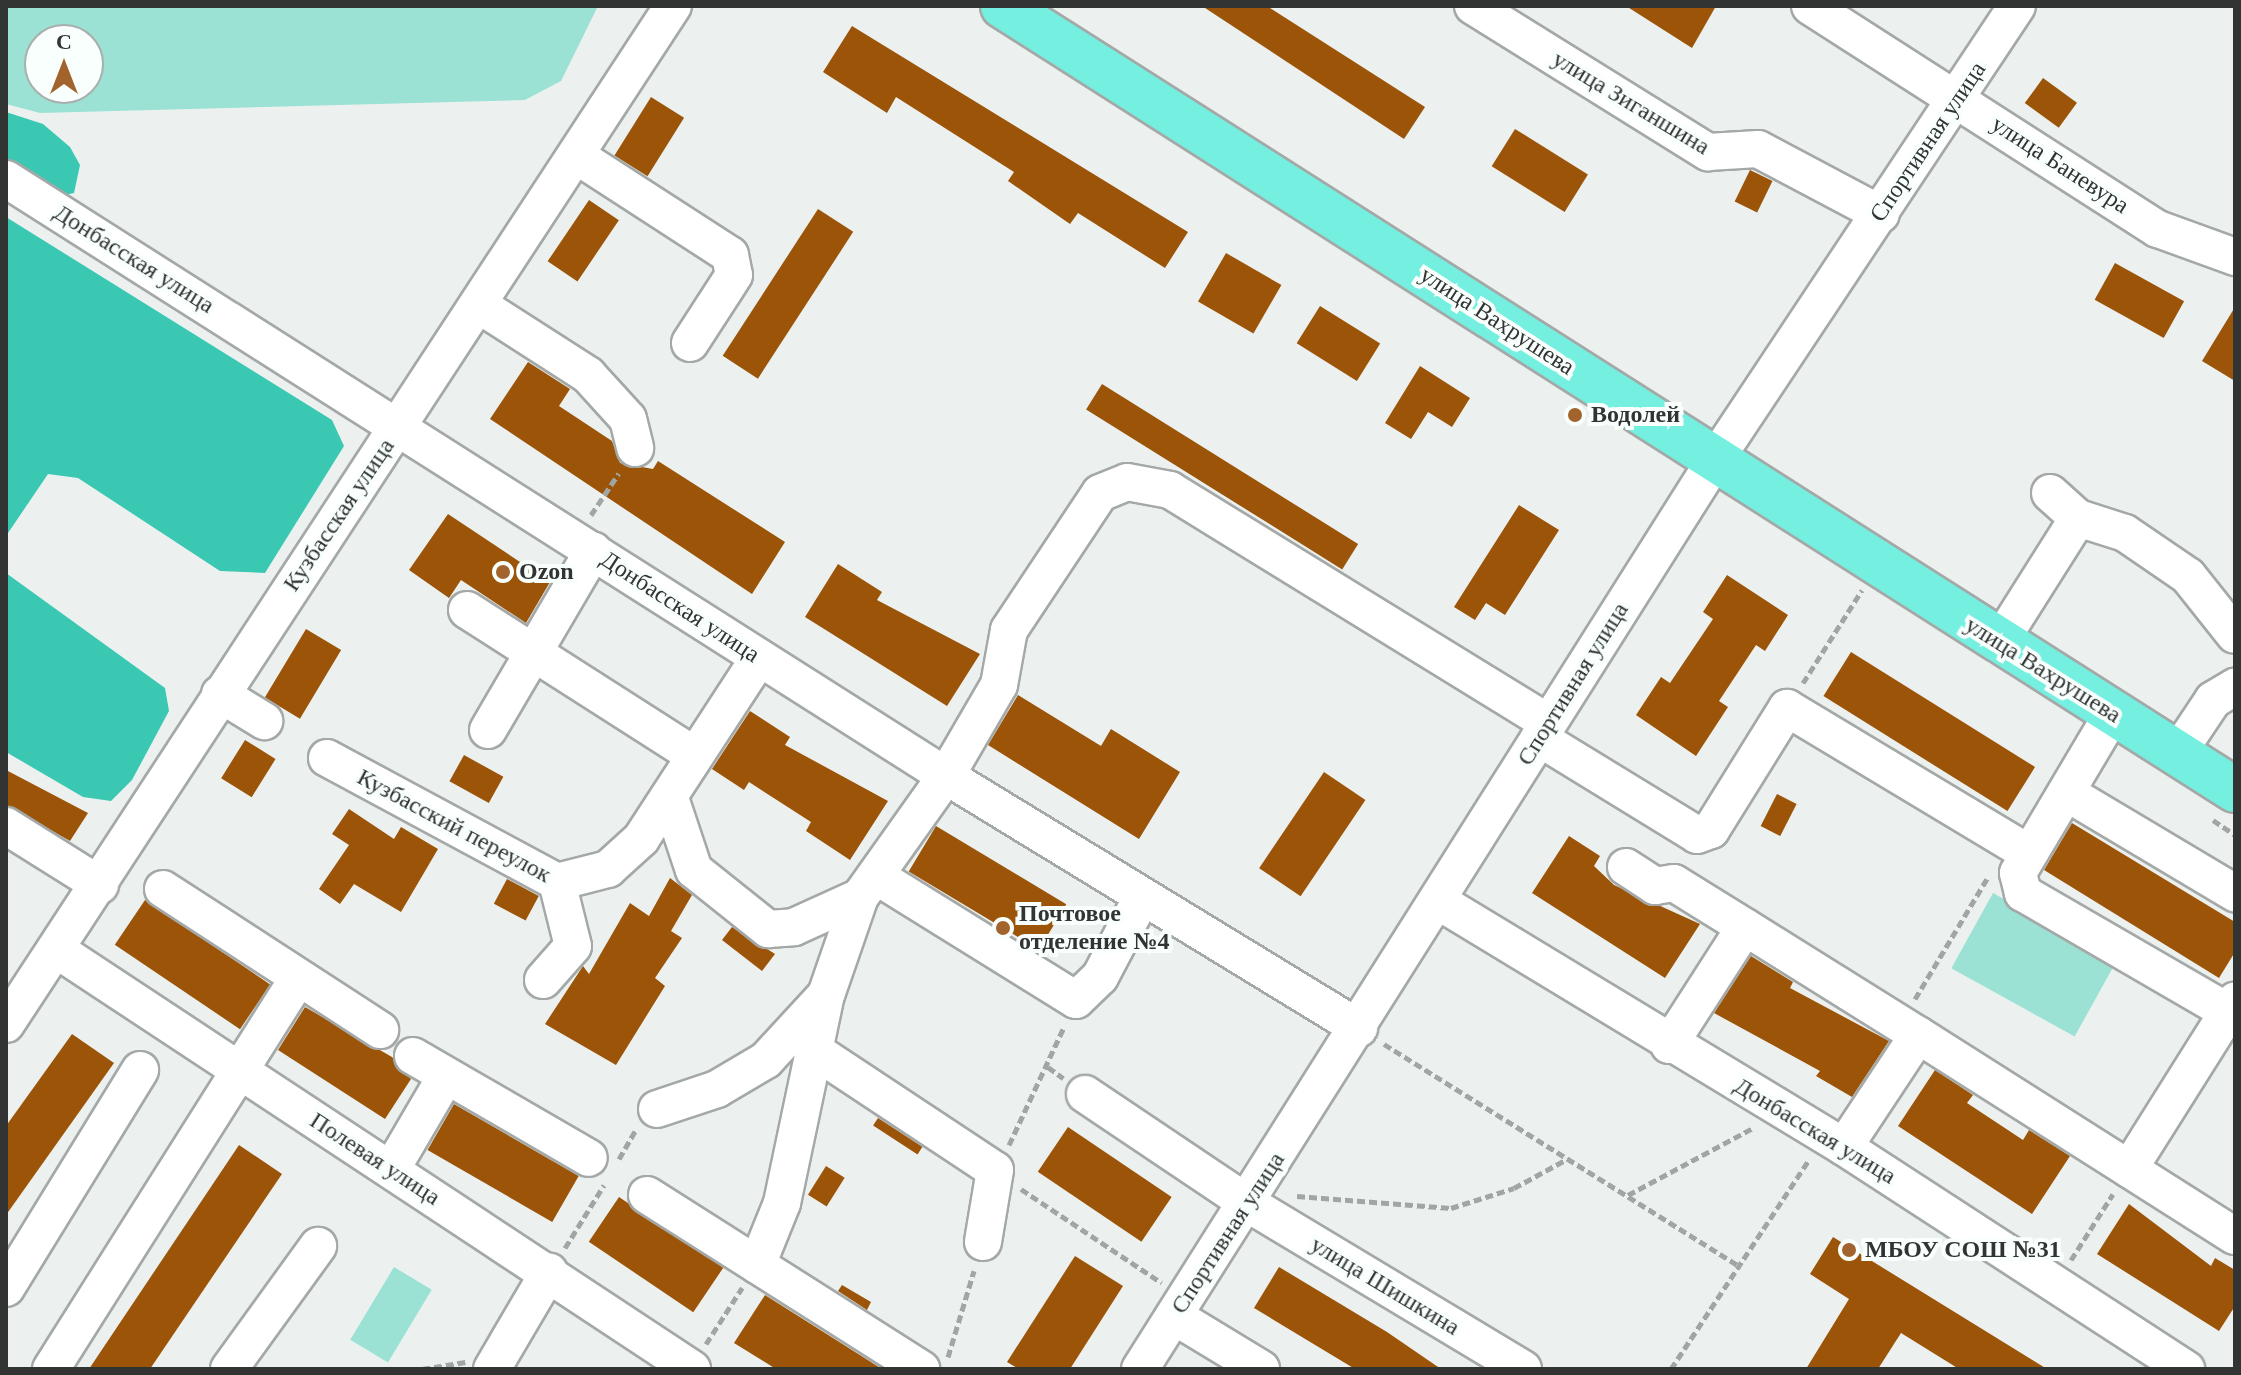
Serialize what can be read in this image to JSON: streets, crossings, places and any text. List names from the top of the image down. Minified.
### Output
{"streets":{"main road":["улица Вахрушева"],"street":["улица Зиганшина","Спортивная улица","улица Баневура","Донбасская улица","Кузбасская улица","Кузбасский переулок","Полевая улица","улица Шишкина"]},"crossings":[["улица Зиганшина","Спортивная улица"],["Спортивная улица","улица Баневура"],["Спортивная улица","Донбасская улица"],["Спортивная улица","улица Вахрушева"],["Спортивная улица","улица Шишкина"],["Донбасская улица","Кузбасская улица"],["Донбасская улица","Кузбасский переулок"],["Кузбасская улица","Полевая улица"]],"places":["Водолей","Ozon","Почтовое отделение №4","МБОУ СОШ №31"],"north":"top"}
